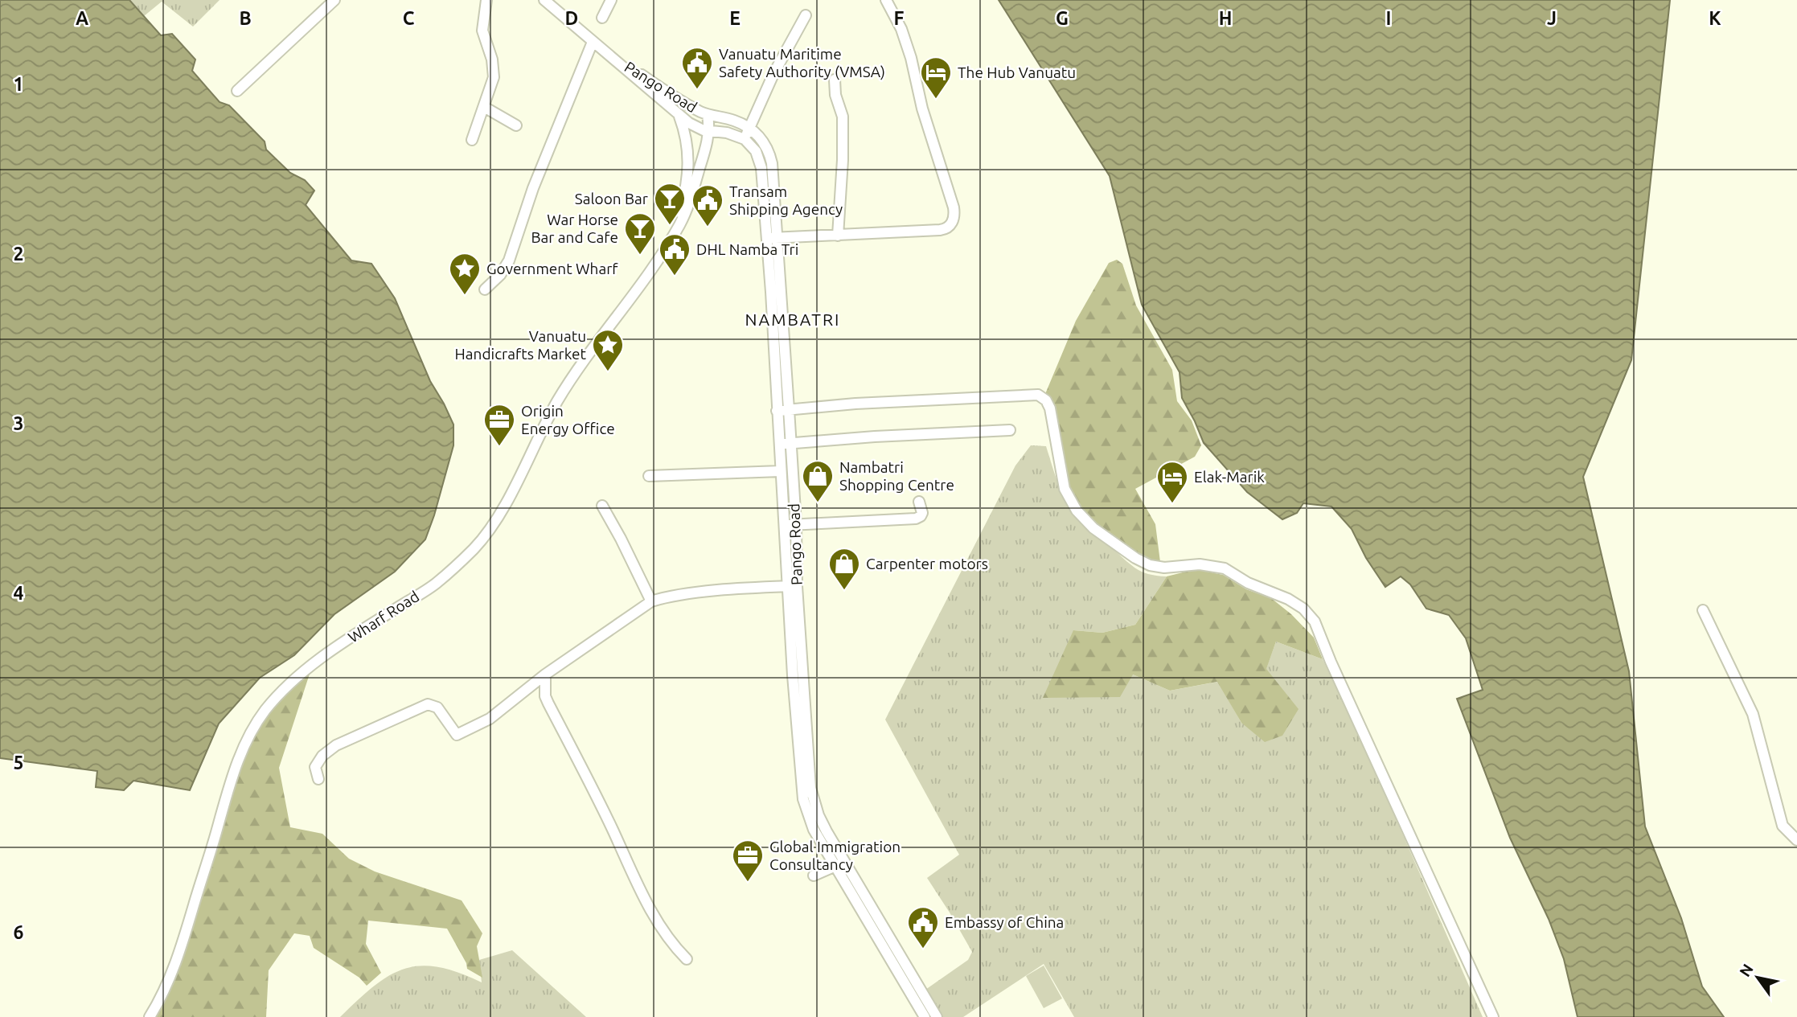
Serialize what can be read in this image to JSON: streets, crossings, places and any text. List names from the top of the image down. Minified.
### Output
{"streets":{"street":["Pango Road","Wharf Road"]},"crossings":[["Pango Road","Wharf Road"]],"districts":["NAMBATRI"],"places":{"public building":["Vanuatu Maritime Safety Authority (VMSA)","Transam Shipping Agency","DHL Namba Tri","Embassy of China"],"hotel":["The Hub Vanuatu","Elak-Marik"],"bar":["Saloon Bar","War Horse Bar and Cafe"],"place":["Government Wharf","Vanuatu Handicrafts Market"],"office":["Origin Energy Office","Global Immigration Consultancy"],"shop":["Nambatri Shopping Centre","Carpenter motors"]},"north":"top left","grid":{"columns":["A","B","C","D","E","F","G","H","I","J","K"],"rows":["1","2","3","4","5","6"]}}
